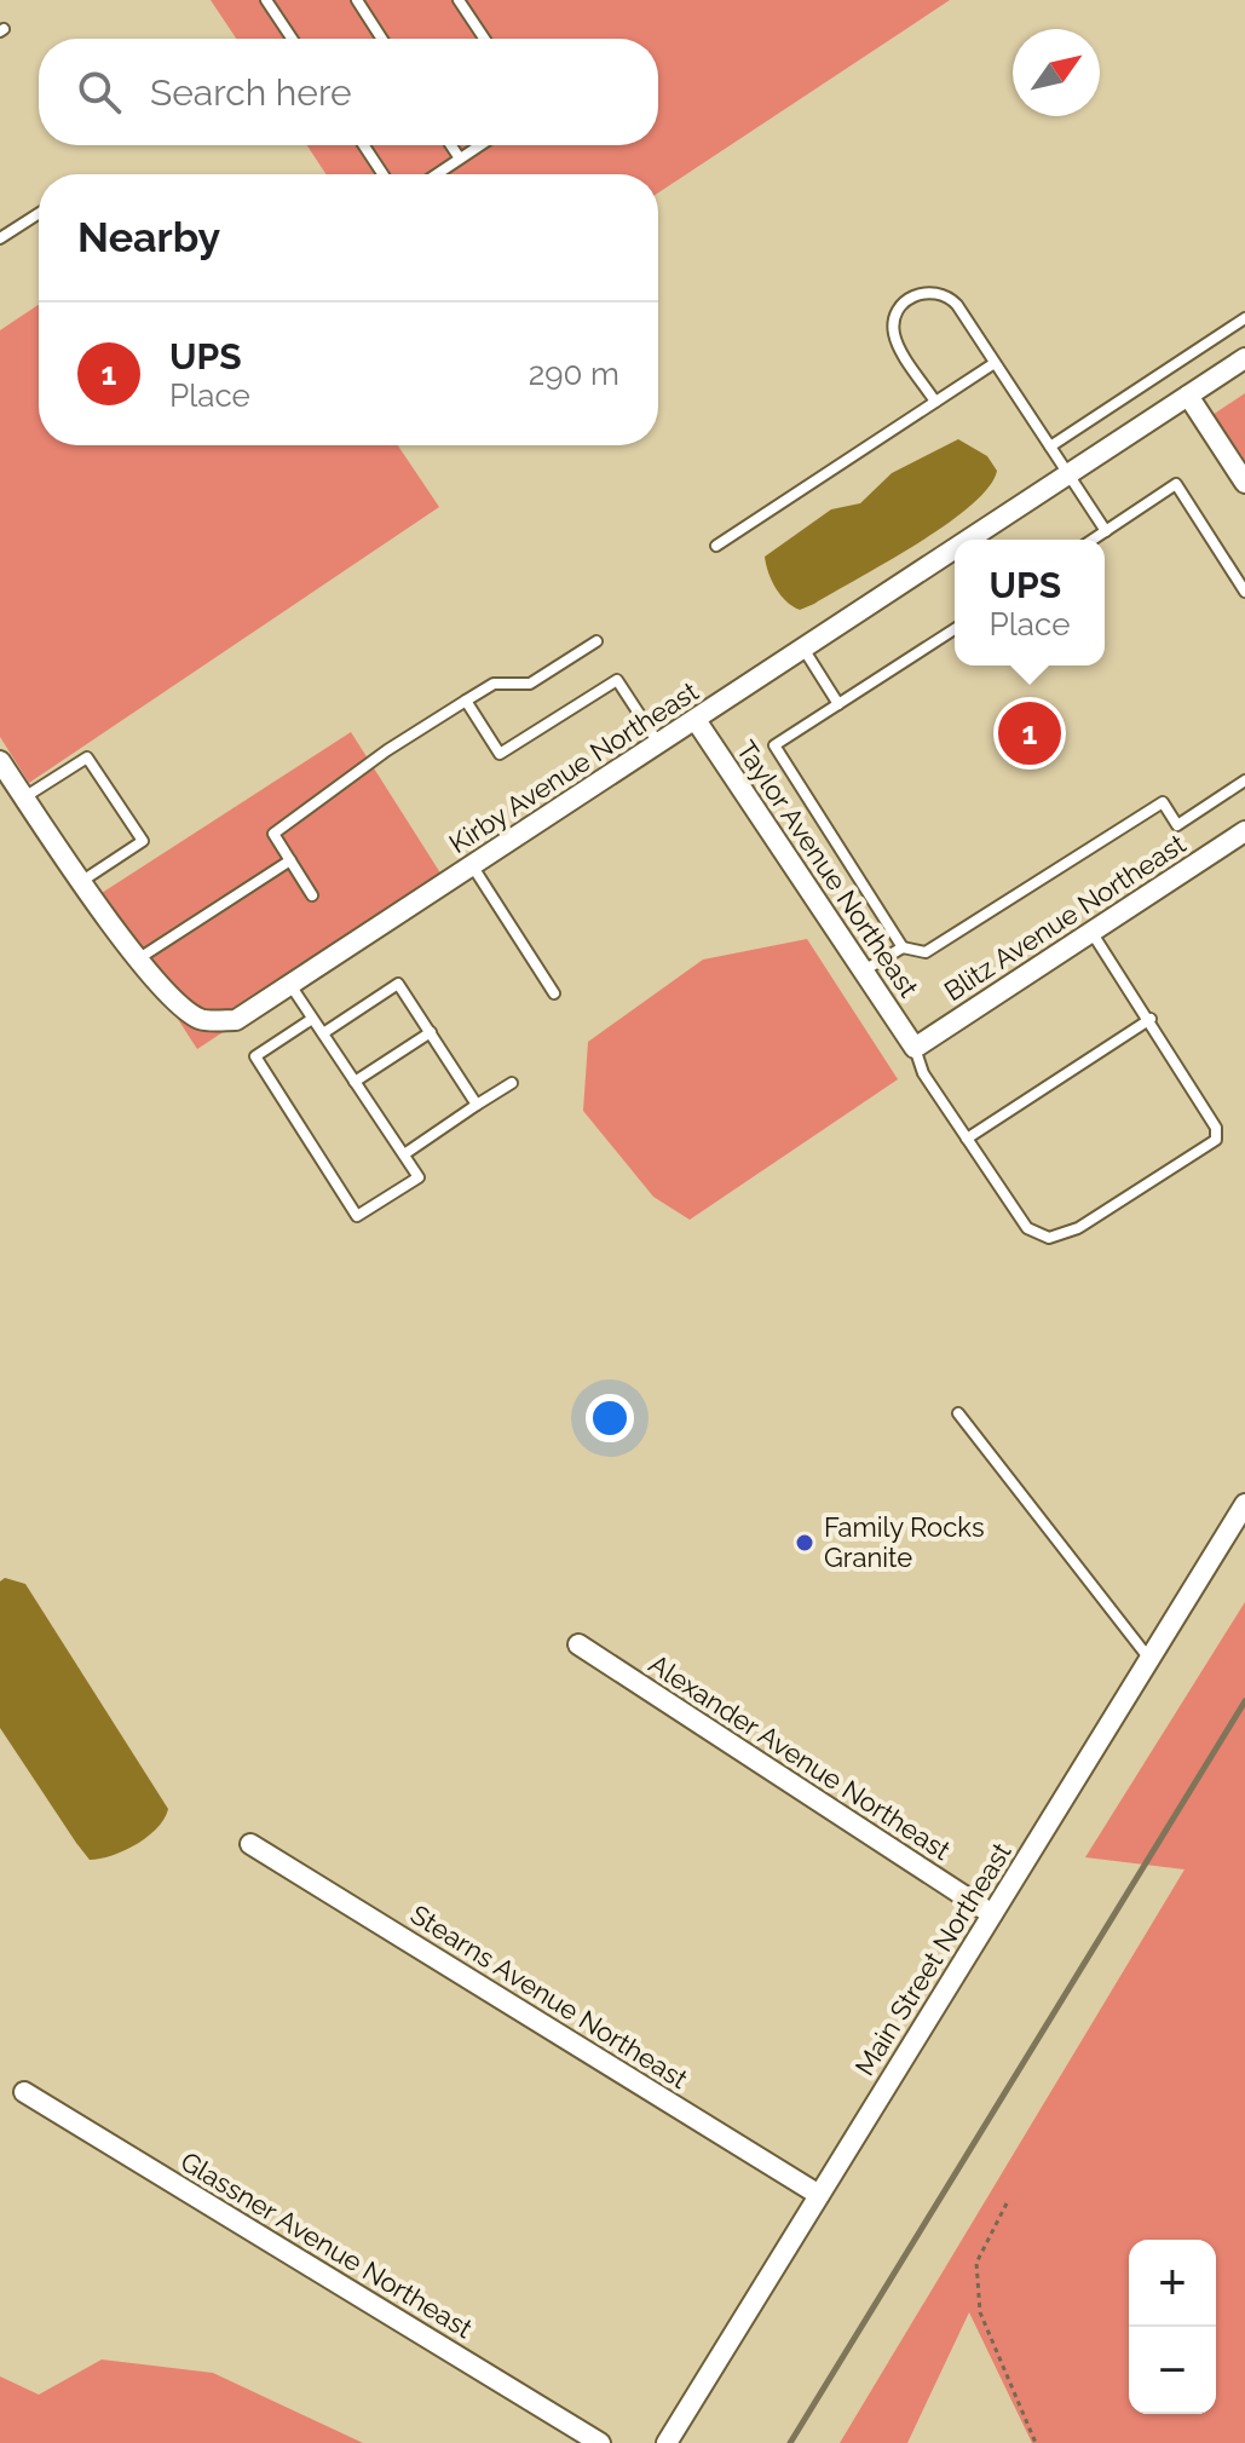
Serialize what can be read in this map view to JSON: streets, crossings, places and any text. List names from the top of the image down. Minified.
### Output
{"streets":{"street":["Kirby Avenue Northeast","Taylor Avenue Northeast","Blitz Avenue Northeast","Alexander Avenue Northeast","Main Street Northeast","Stearns Avenue Northeast","Glassner Avenue Northeast"]},"crossings":[["Kirby Avenue Northeast","Taylor Avenue Northeast"],["Taylor Avenue Northeast","Blitz Avenue Northeast"],["Alexander Avenue Northeast","Main Street Northeast"],["Main Street Northeast","Stearns Avenue Northeast"]],"places":["Family Rocks Granite"],"north":"top right","page":{"search":"Search here","heading":"Nearby","list":[{"mark":"1","name":"UPS","note":"Place","value":"290 m"}],"popup":["UPS","Place"],"pins":"1","map_buttons":["+","−"]}}
